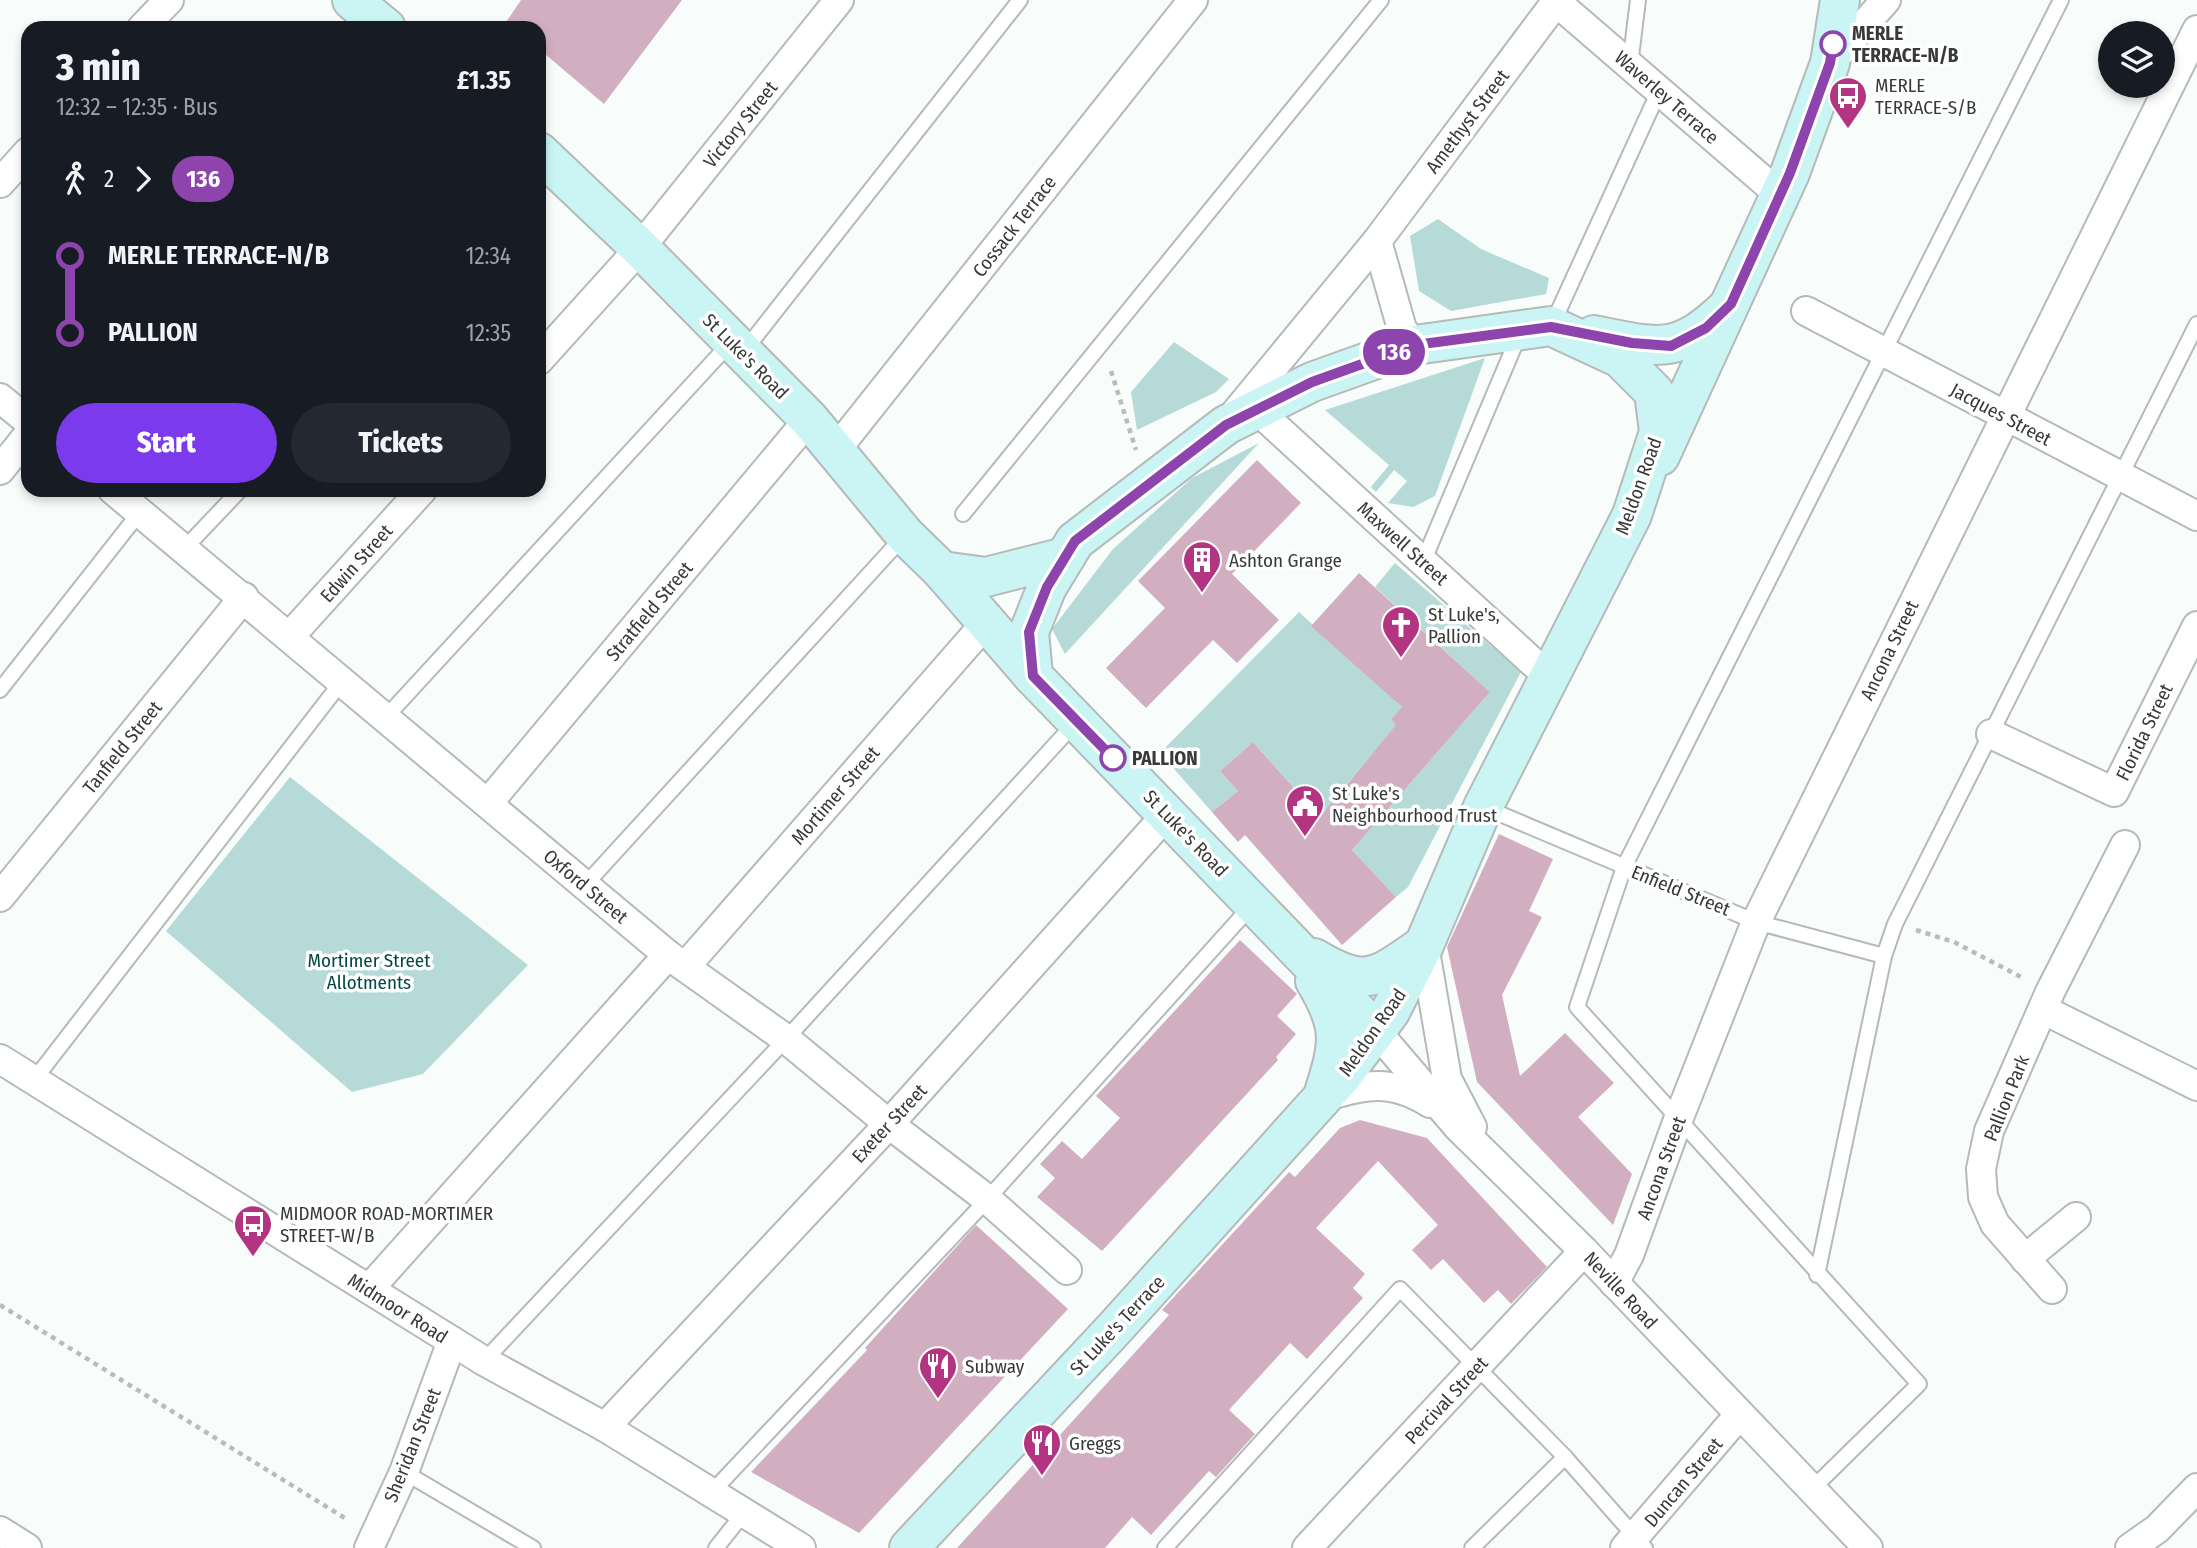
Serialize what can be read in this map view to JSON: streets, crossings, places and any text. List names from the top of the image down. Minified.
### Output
{"streets":{"street":["Waverley Terrace","Amethyst Street","Victory Street","Cossack Terrace","St Luke's Road","Jacques Street","Meldon Road","Maxwell Street","Edwin Street","Stratfield Street","Ancona Street","Florida Street","Tanfield Street","Mortimer Street","Oxford Street","Pallion Park","Exeter Street","Neville Road","Midmoor Road","St Luke's Terrace","Percival Street","Sheridan Street","Duncan Street"],"lane":["Enfield Street"]},"crossings":[["Waverley Terrace","Amethyst Street"],["Amethyst Street","Maxwell Street"],["Victory Street","St Luke's Road"],["Cossack Terrace","St Luke's Road"],["St Luke's Road","Meldon Road"],["St Luke's Road","Stratfield Street"],["St Luke's Road","Mortimer Street"],["St Luke's Road","Exeter Street"],["St Luke's Road","Neville Road"],["Jacques Street","Ancona Street"],["Meldon Road","Maxwell Street"],["Meldon Road","Enfield Street"],["Meldon Road","Neville Road"],["Meldon Road","St Luke's Terrace"],["Edwin Street","Oxford Street"],["Stratfield Street","Oxford Street"],["Ancona Street","Enfield Street"],["Ancona Street","Neville Road"],["Tanfield Street","Oxford Street"],["Mortimer Street","Oxford Street"],["Mortimer Street","Midmoor Road"],["Oxford Street","Exeter Street"],["Exeter Street","Midmoor Road"],["Neville Road","Percival Street"],["Neville Road","Duncan Street"],["Midmoor Road","Sheridan Street"]],"parks":["Mortimer Street Allotments"],"places":{"other":["MERLE TERRACE-N/B","PALLION"],"bus stop":["MERLE TERRACE-S/B","MIDMOOR ROAD-MORTIMER STREET-W/B"],"building":["Ashton Grange"],"church":["St Luke's, Pallion"],"public building":["St Luke's Neighbourhood Trust"],"restaurant":["Subway","Greggs"]},"lines":["bus line 136"],"page":{"on_map":"136","heading":["3 min","12:32 – 12:35 · Bus","£1.35"],"legs":["2","136"],"list":[{"name":"MERLE TERRACE-N/B","value":"12:34"},{"name":"PALLION","value":"12:35"}],"buttons":["Start","Tickets"]}}
